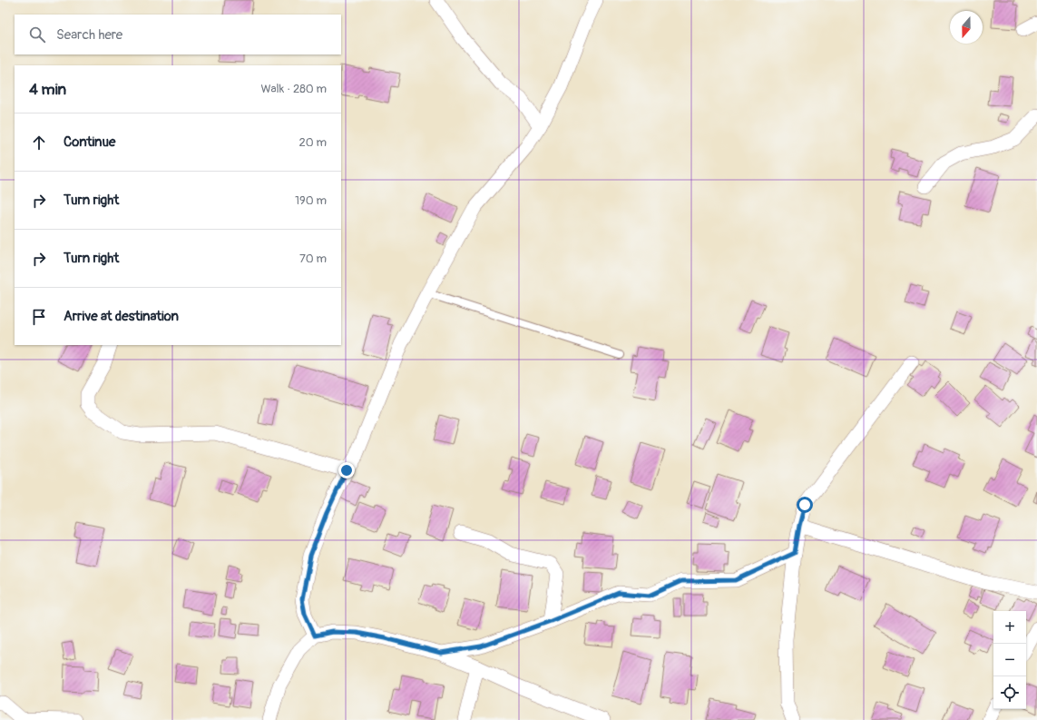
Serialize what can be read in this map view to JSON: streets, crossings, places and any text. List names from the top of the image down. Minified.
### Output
{"north":"bottom","page":{"search":"Search here","heading":["4 min","Walk · 280 m"],"list":[["Continue","20 m"],["Turn right","190 m"],["Turn right","70 m"],"Arrive at destination"],"map_buttons":["+","−"]}}
